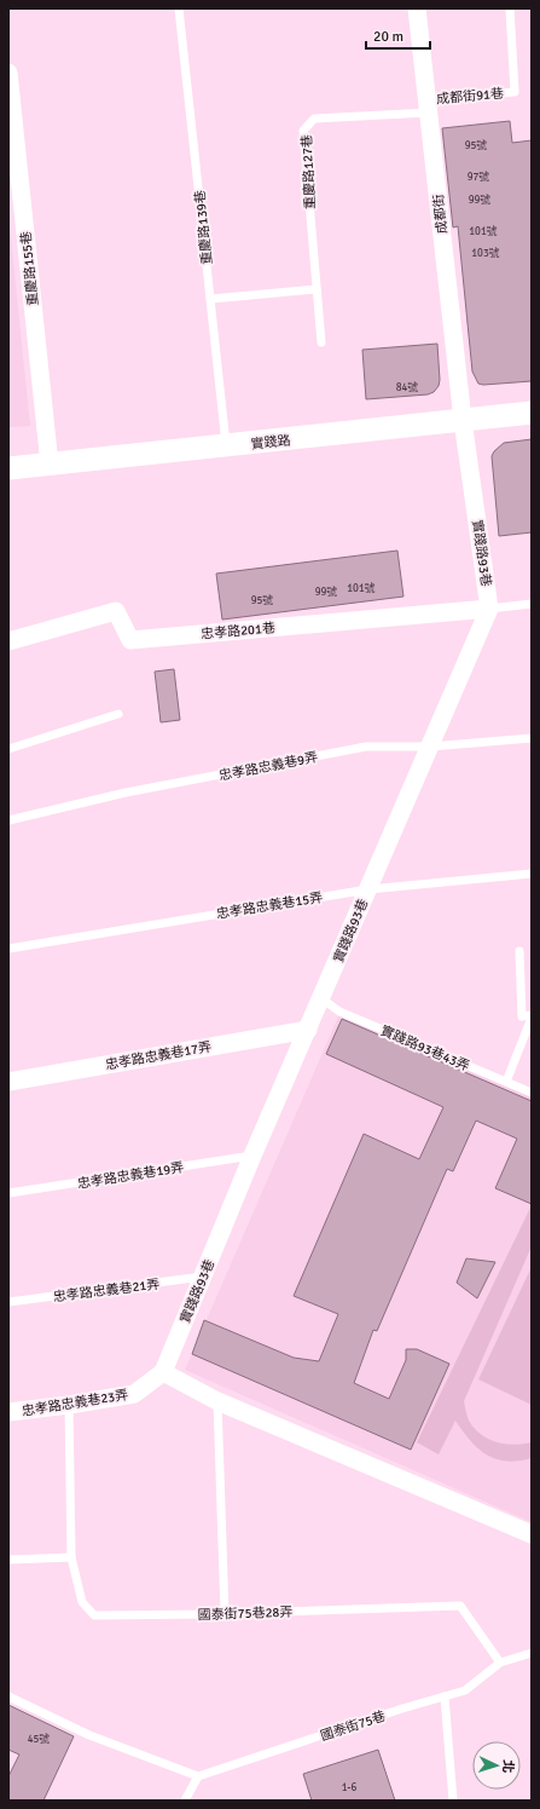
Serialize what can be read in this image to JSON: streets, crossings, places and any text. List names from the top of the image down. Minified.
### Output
{"streets":{"street":["成都街","重慶路155巷","實踐路","實踐路93巷","忠孝路201巷","忠孝路忠義巷17弄","忠孝路忠義巷23弄"],"lane":["成都街91巷","重慶路127巷","重慶路139巷","忠孝路忠義巷9弄","忠孝路忠義巷15弄","實踐路93巷43弄","忠孝路忠義巷19弄","忠孝路忠義巷21弄","國泰街75巷28弄","國泰街75巷"]},"crossings":[["成都街91巷","重慶路127巷"],["成都街91巷","成都街"],["重慶路127巷","成都街"],["成都街","實踐路"],["成都街","實踐路93巷"],["重慶路139巷","實踐路"],["重慶路155巷","實踐路"],["實踐路","實踐路93巷"],["實踐路93巷","忠孝路201巷"],["實踐路93巷","忠孝路忠義巷9弄"],["實踐路93巷","忠孝路忠義巷15弄"],["實踐路93巷","實踐路93巷43弄"],["實踐路93巷","忠孝路忠義巷17弄"],["實踐路93巷","忠孝路忠義巷19弄"],["實踐路93巷","忠孝路忠義巷21弄"],["實踐路93巷","忠孝路忠義巷23弄"],["忠孝路忠義巷23弄","國泰街75巷28弄"],["國泰街75巷28弄","國泰街75巷"]],"house_numbers":["95號","97號","99號","101號","103號","84號","101號","99號","95號","45號","1-6"],"scale_bar":"20 m","north":"right"}
